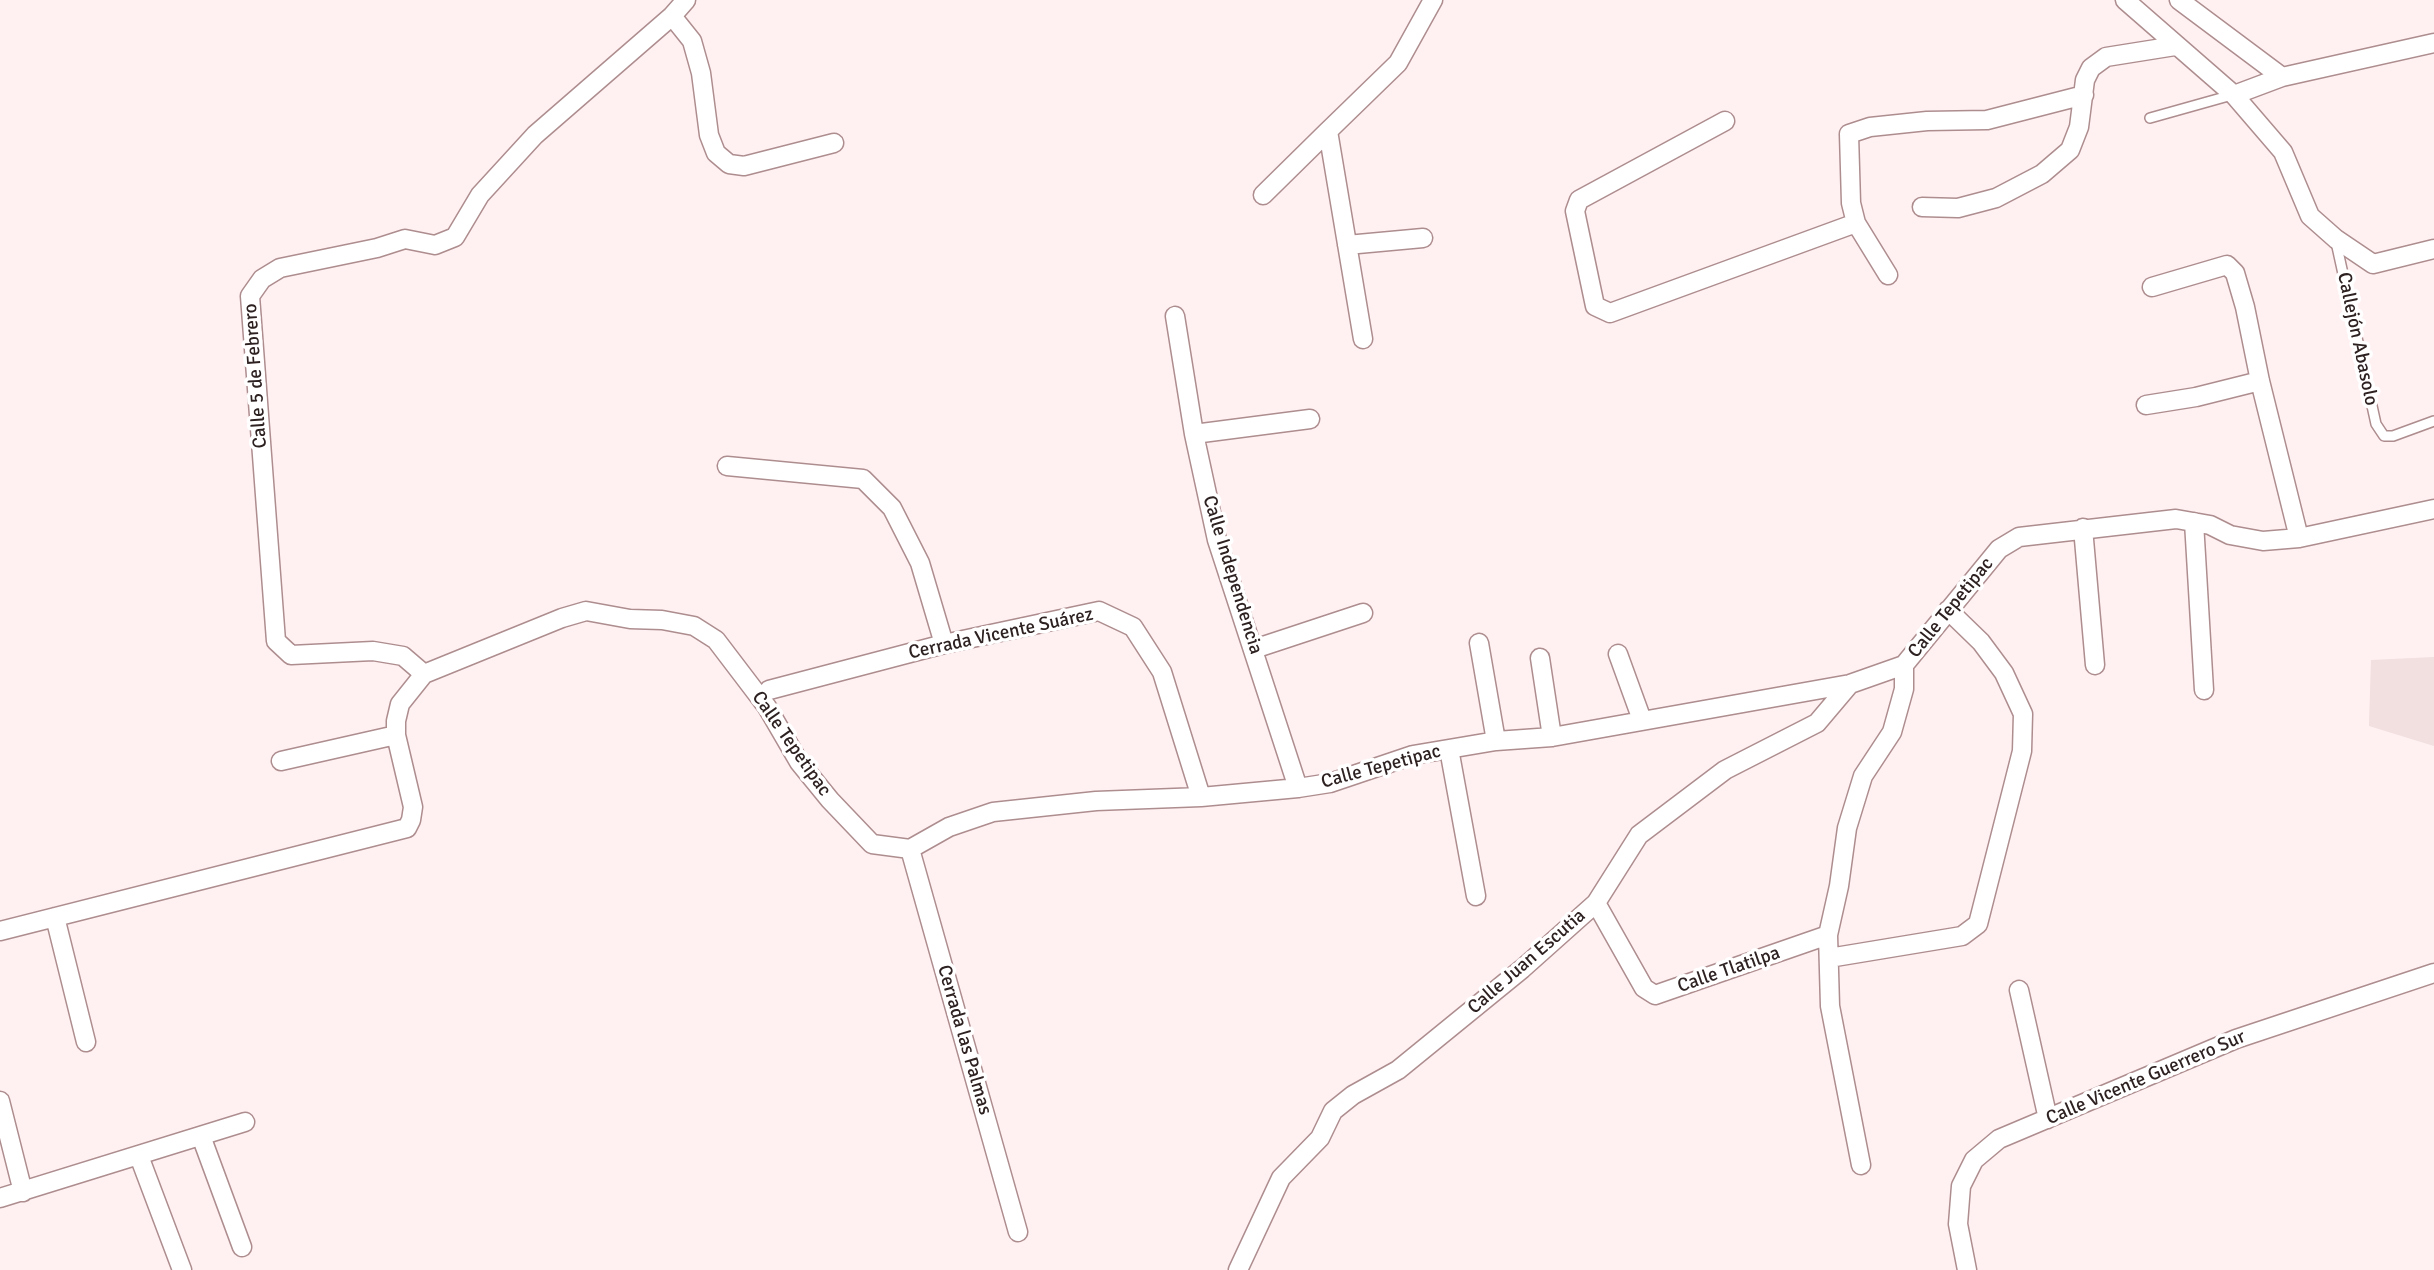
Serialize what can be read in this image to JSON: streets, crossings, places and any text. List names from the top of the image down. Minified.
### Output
{"streets":{"street":["Calle 5 de Febrero","Calle Independencia","Calle Tepetipac","Cerrada Vicente Suárez","Calle Juan Escutia","Calle Tlatilpa","Cerrada las Palmas","Calle Vicente Guerrero Sur"],"lane":["Callejón Abasolo"]},"crossings":[["Calle 5 de Febrero","Calle Tepetipac"],["Calle Independencia","Calle Tepetipac"],["Calle Tepetipac","Cerrada Vicente Suárez"],["Calle Tepetipac","Calle Juan Escutia"],["Calle Tepetipac","Cerrada las Palmas"],["Calle Juan Escutia","Calle Tlatilpa"]]}
